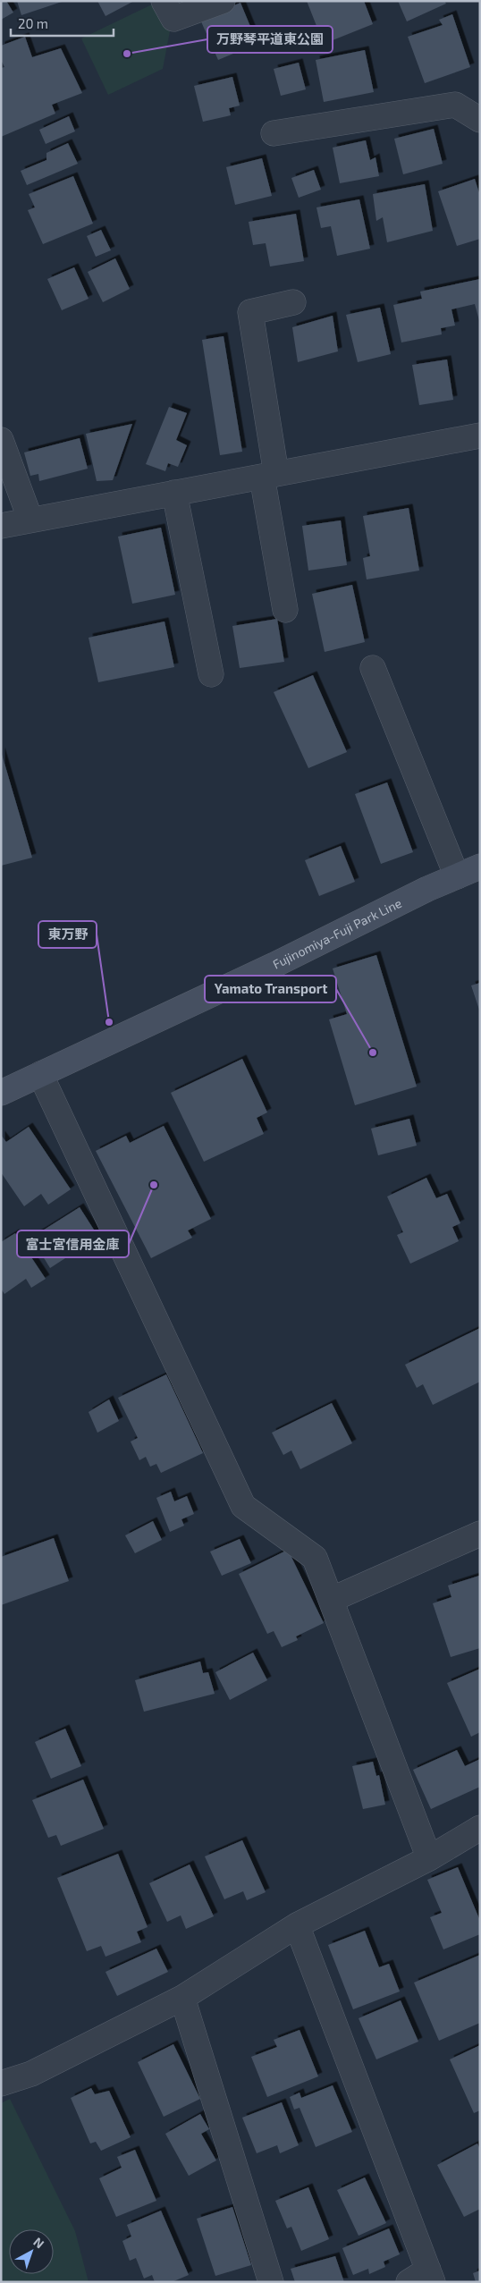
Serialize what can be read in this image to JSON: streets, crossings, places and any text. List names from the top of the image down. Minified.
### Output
{"streets":{"main road":["Fujinomiya-Fuji Park Line"]},"places":["万野琴平道東公園","東万野","Yamato Transport","富士宮信用金庫"],"scale_bar":"20 m","north":"top right"}
